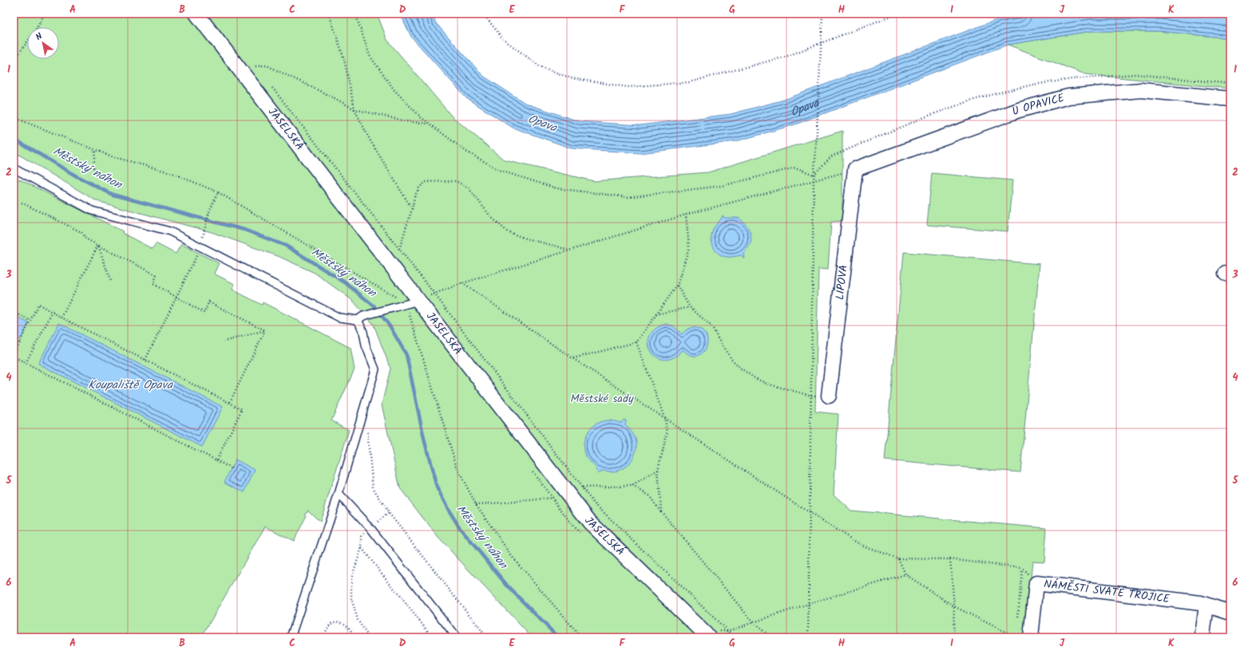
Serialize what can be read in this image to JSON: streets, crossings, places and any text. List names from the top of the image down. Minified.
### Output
{"streets":{"street":["U OPAVICE","JASELSKÁ","LÍPOVÁ","NÁMĚSTÍ SVATÉ TROJICE"]},"crossings":[["U OPAVICE","LÍPOVÁ"]],"water":["Opava","Městský náhon","Koupaliště Opava"],"parks":["Městské sady"],"north":"top left","grid":{"columns":["A","B","C","D","E","F","G","H","I","J","K"],"rows":["1","2","3","4","5","6"]}}
